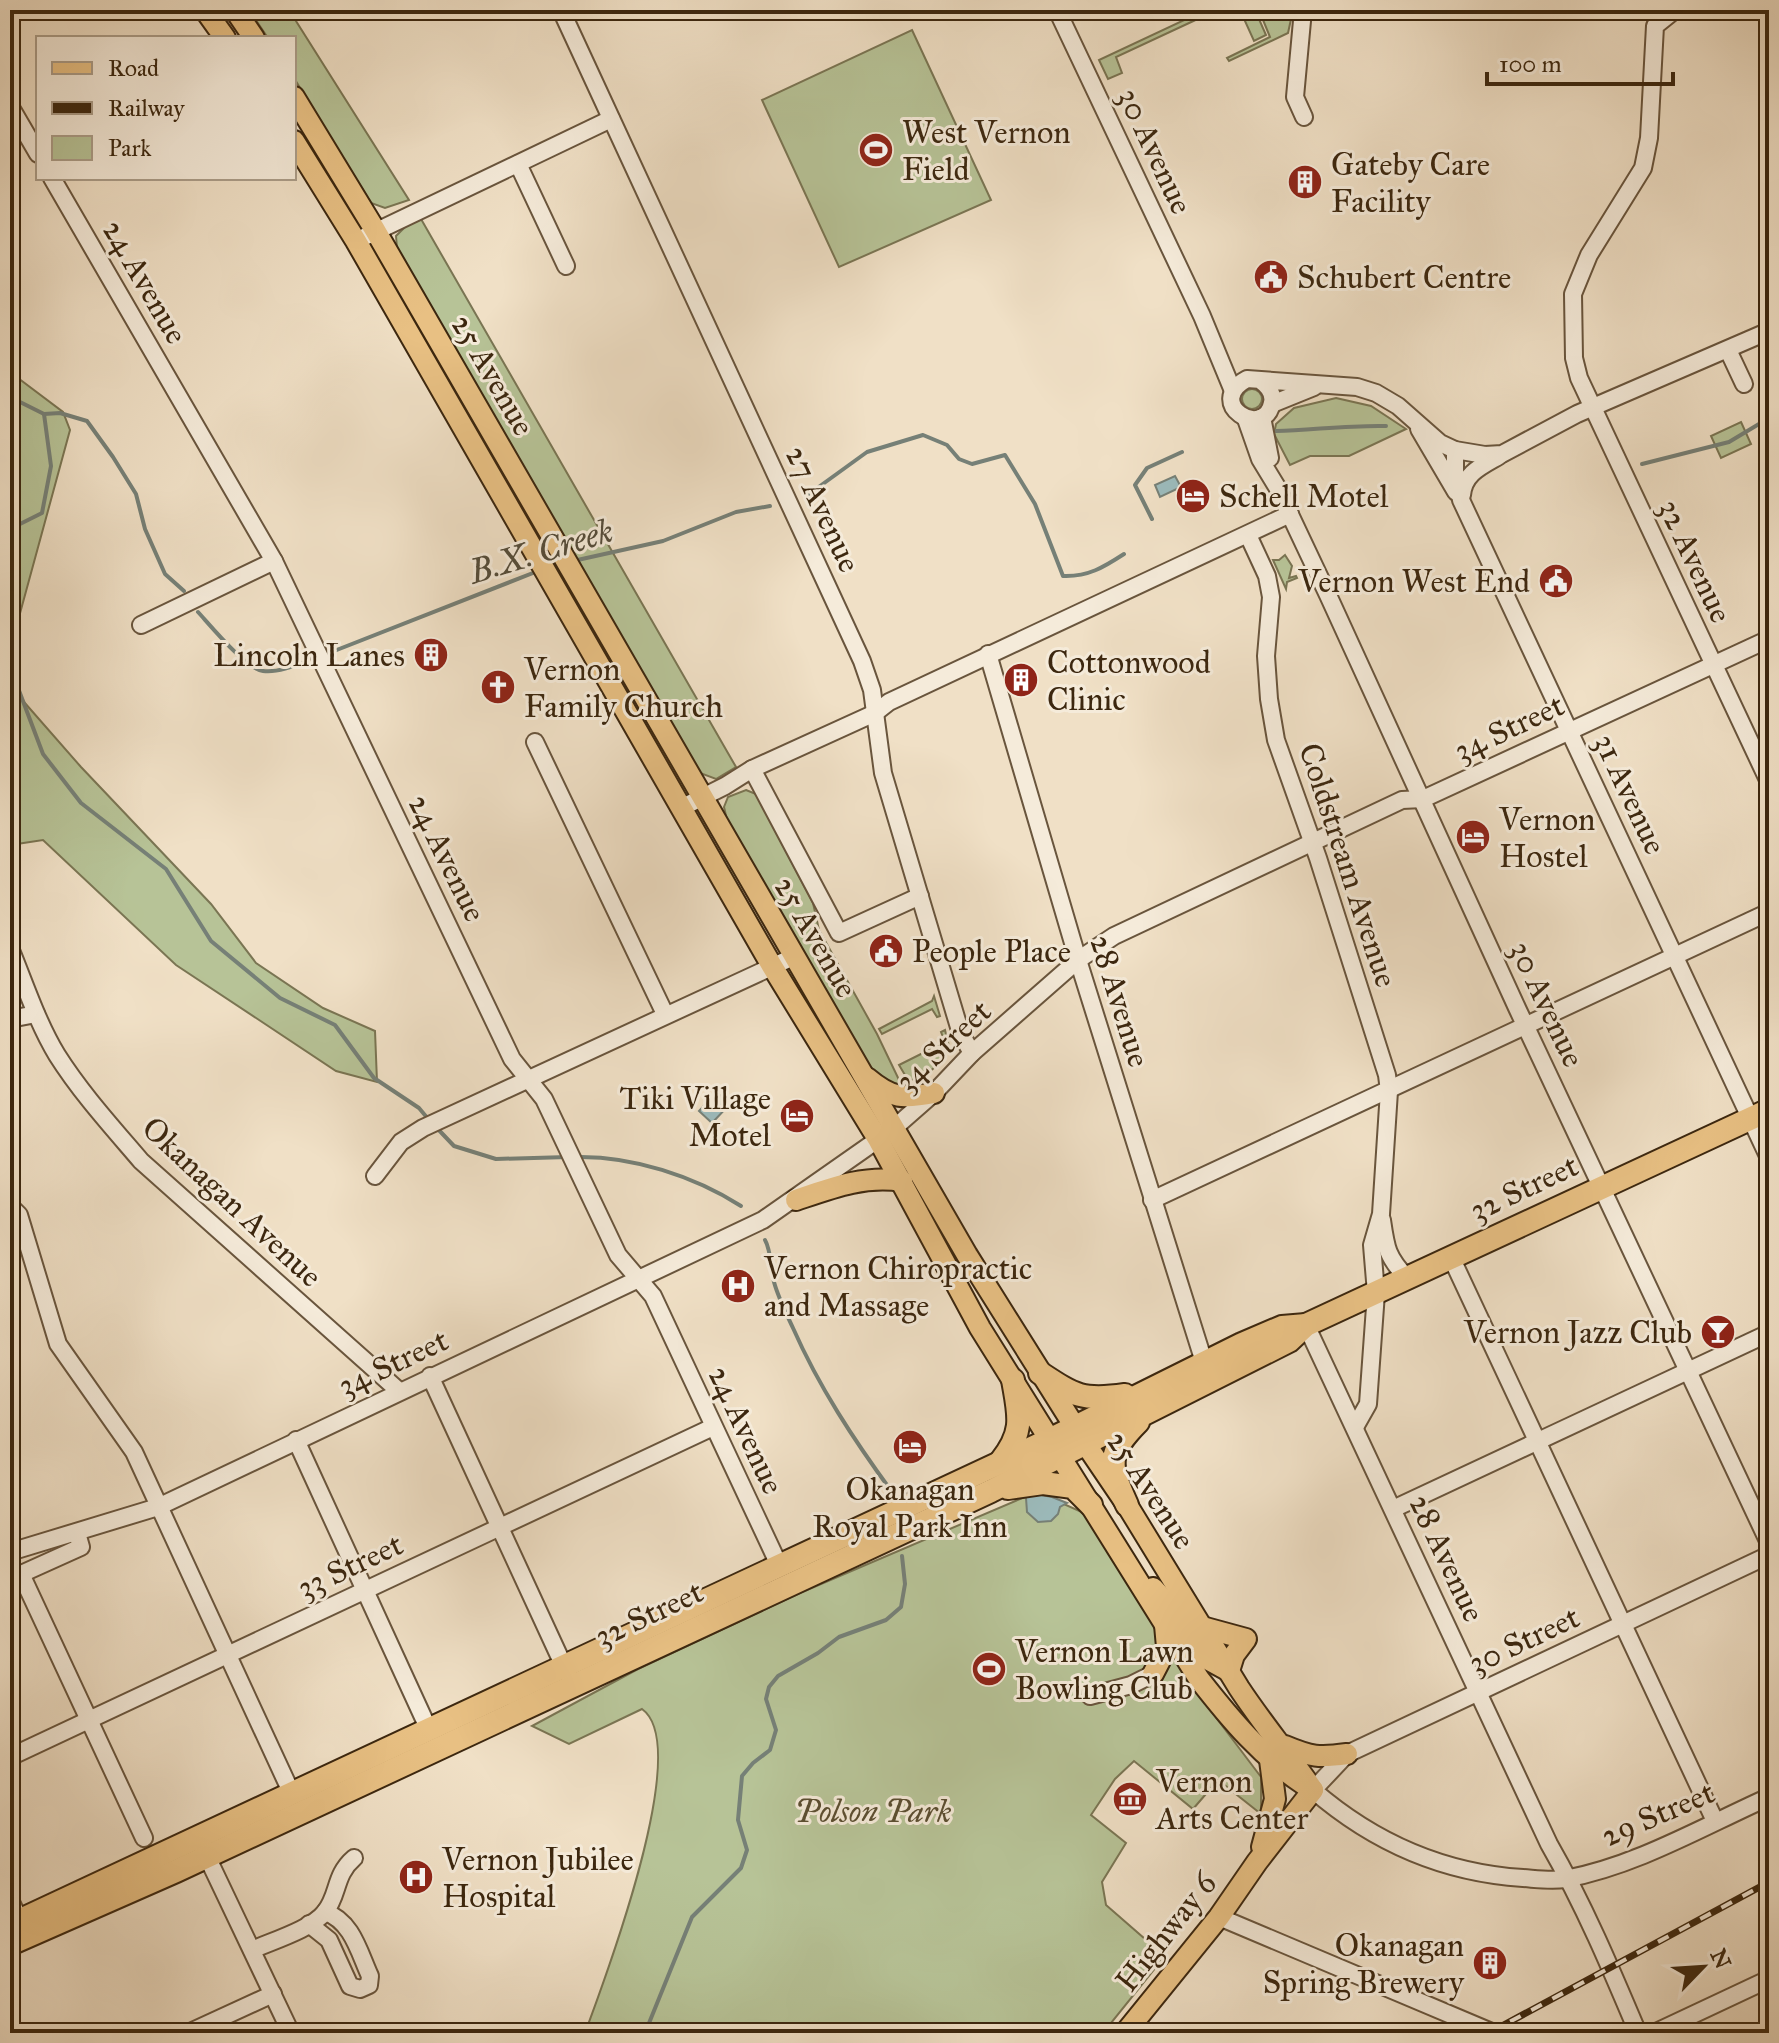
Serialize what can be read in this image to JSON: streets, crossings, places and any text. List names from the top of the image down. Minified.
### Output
{"streets":{"highway":["32 Street"],"main road":["25 Avenue","Highway 6"],"street":["30 Avenue","24 Avenue","27 Avenue","32 Avenue","34 Street","31 Avenue","Coldstream Avenue","28 Avenue","Okanagan Avenue","33 Street","30 Street","29 Street"]},"crossings":[["30 Avenue","34 Street"],["30 Avenue","32 Street"],["24 Avenue","34 Street"],["24 Avenue","32 Street"],["24 Avenue","33 Street"],["25 Avenue","34 Street"],["25 Avenue","28 Avenue"],["25 Avenue","32 Street"],["25 Avenue","30 Street"],["25 Avenue","29 Street"],["25 Avenue","Highway 6"],["27 Avenue","34 Street"],["32 Avenue","34 Street"],["34 Street","31 Avenue"],["34 Street","Coldstream Avenue"],["34 Street","28 Avenue"],["34 Street","Okanagan Avenue"],["31 Avenue","32 Street"],["Coldstream Avenue","28 Avenue"],["Coldstream Avenue","32 Street"],["28 Avenue","32 Street"],["28 Avenue","30 Street"],["28 Avenue","29 Street"],["30 Street","Highway 6"]],"water":["B.X. Creek"],"parks":["Polson Park"],"places":{"sports":["West Vernon Field","Vernon Lawn Bowling Club"],"building":["Gateby Care Facility","Lincoln Lanes","Cottonwood Clinic","Okanagan Spring Brewery"],"public building":["Schubert Centre","Vernon West End","People Place"],"hotel":["Schell Motel","Vernon Hostel","Tiki Village Motel","Okanagan Royal Park Inn"],"church":["Vernon Family Church"],"hospital":["Vernon Chiropractic and Massage","Vernon Jubilee Hospital"],"bar":["Vernon Jazz Club"],"museum":["Vernon Arts Center"]},"legend":["Road","Railway","Park"],"scale_bar":"100 m","north":"top right"}
